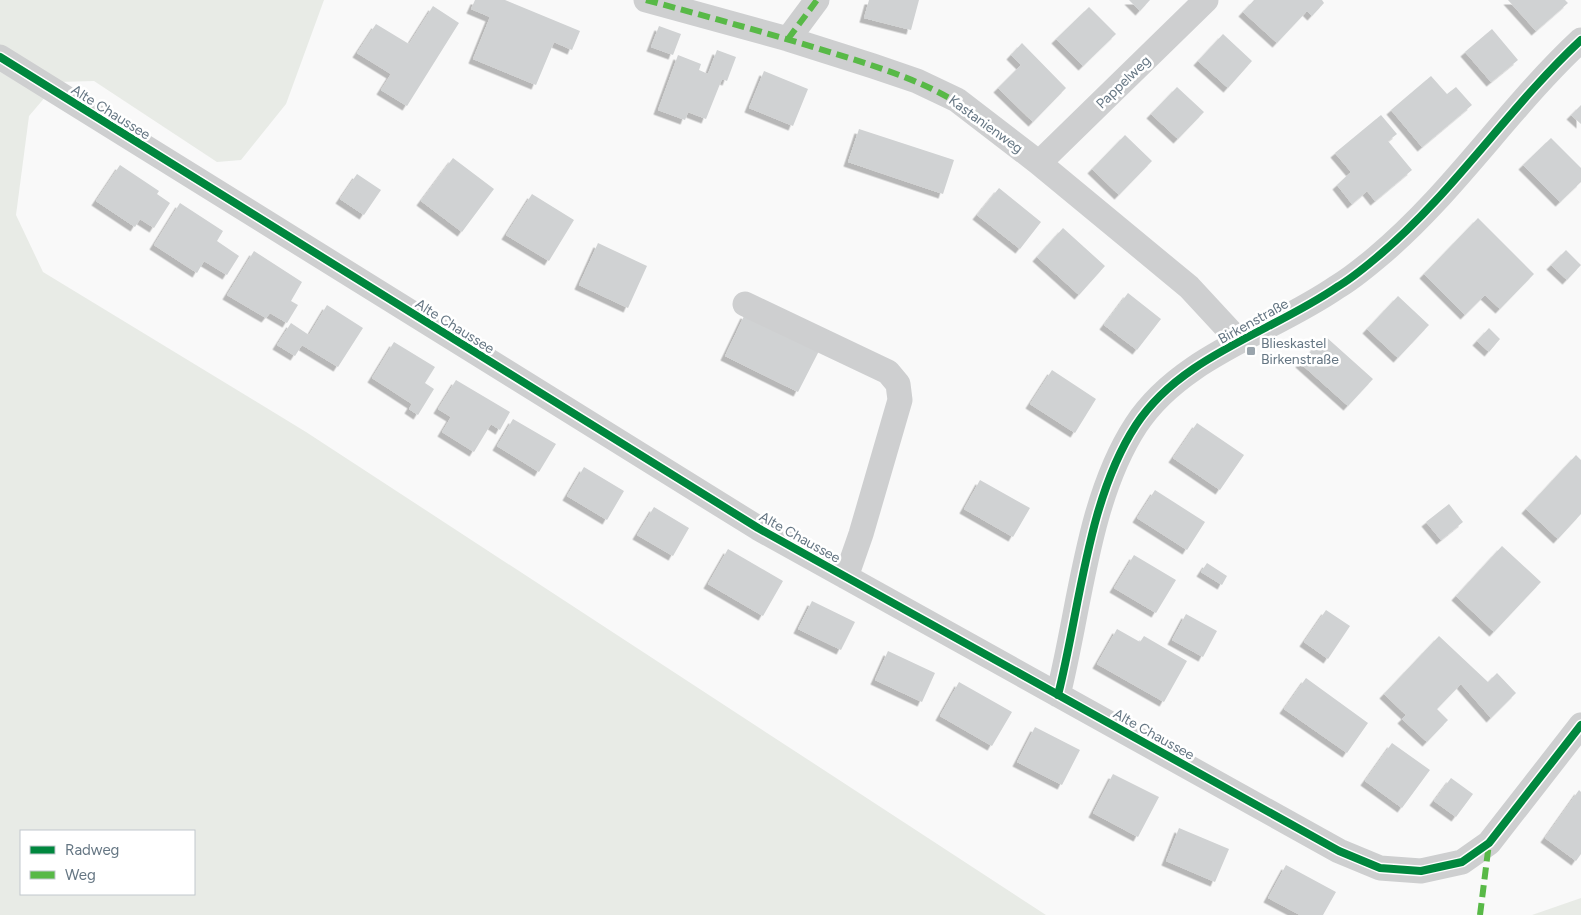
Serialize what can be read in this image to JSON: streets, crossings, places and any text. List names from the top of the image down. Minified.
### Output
{"streets":{"street":["Pappelweg","Alte Chaussee","Kastanienweg","Birkenstraße"]},"crossings":[["Pappelweg","Kastanienweg"],["Alte Chaussee","Birkenstraße"],["Kastanienweg","Birkenstraße"]],"places":{"transit":["Blieskastel Birkenstraße"]},"legend":["Radweg","Weg"]}
